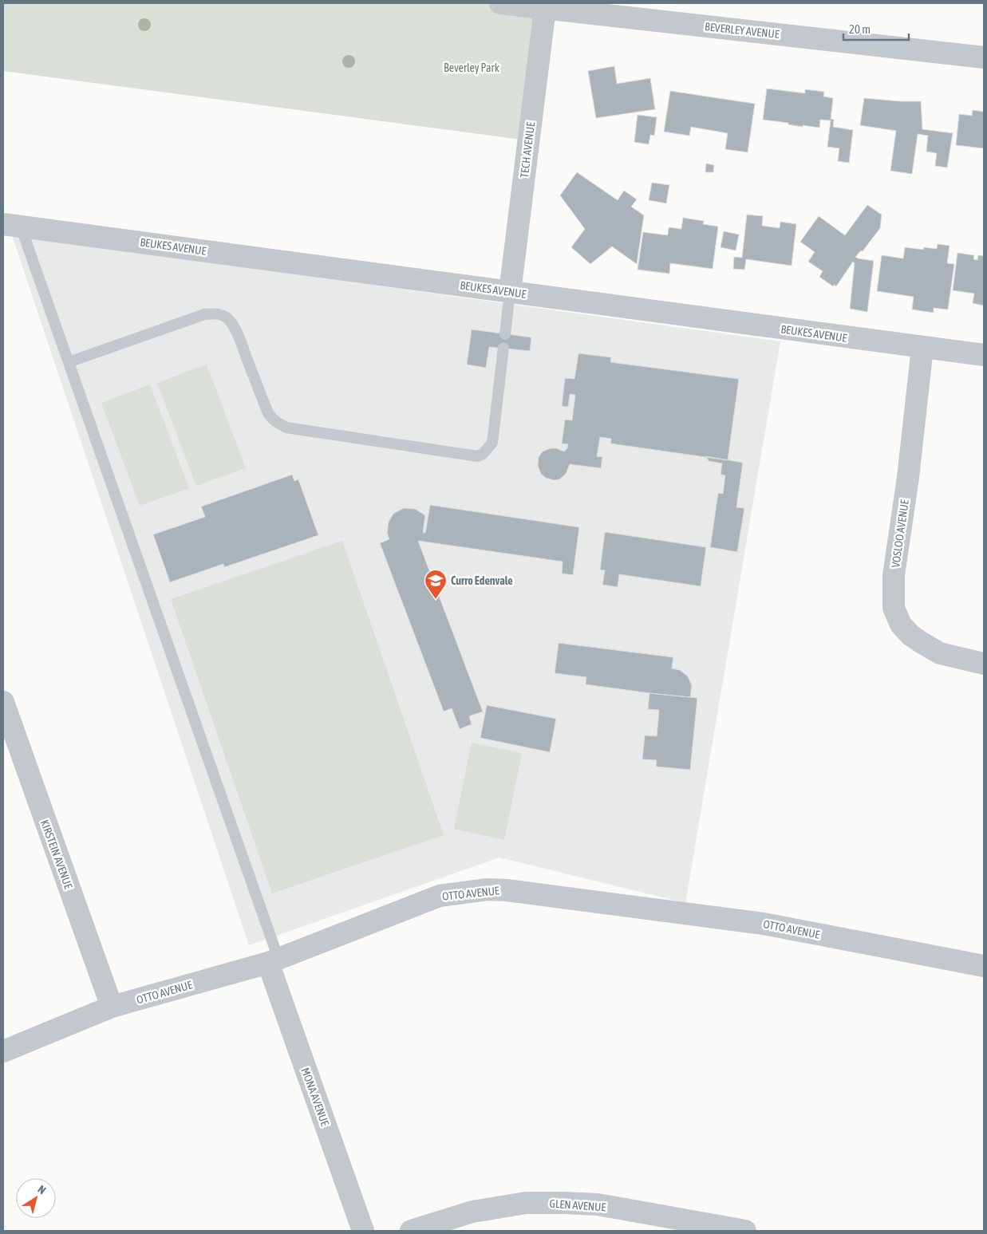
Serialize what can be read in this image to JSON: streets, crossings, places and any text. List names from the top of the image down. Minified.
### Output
{"streets":{"street":["BEVERLEY AVENUE","TECH AVENUE","BEUKES AVENUE","VOSLOO AVENUE","KIRSTEIN AVENUE","OTTO AVENUE","MONA AVENUE","GLEN AVENUE"]},"crossings":[["BEVERLEY AVENUE","TECH AVENUE"],["TECH AVENUE","BEUKES AVENUE"],["BEUKES AVENUE","VOSLOO AVENUE"],["KIRSTEIN AVENUE","OTTO AVENUE"],["OTTO AVENUE","MONA AVENUE"]],"parks":["Beverley Park"],"places":{"school or university":["Curro Edenvale"]},"scale_bar":"20 m","north":"top right"}
